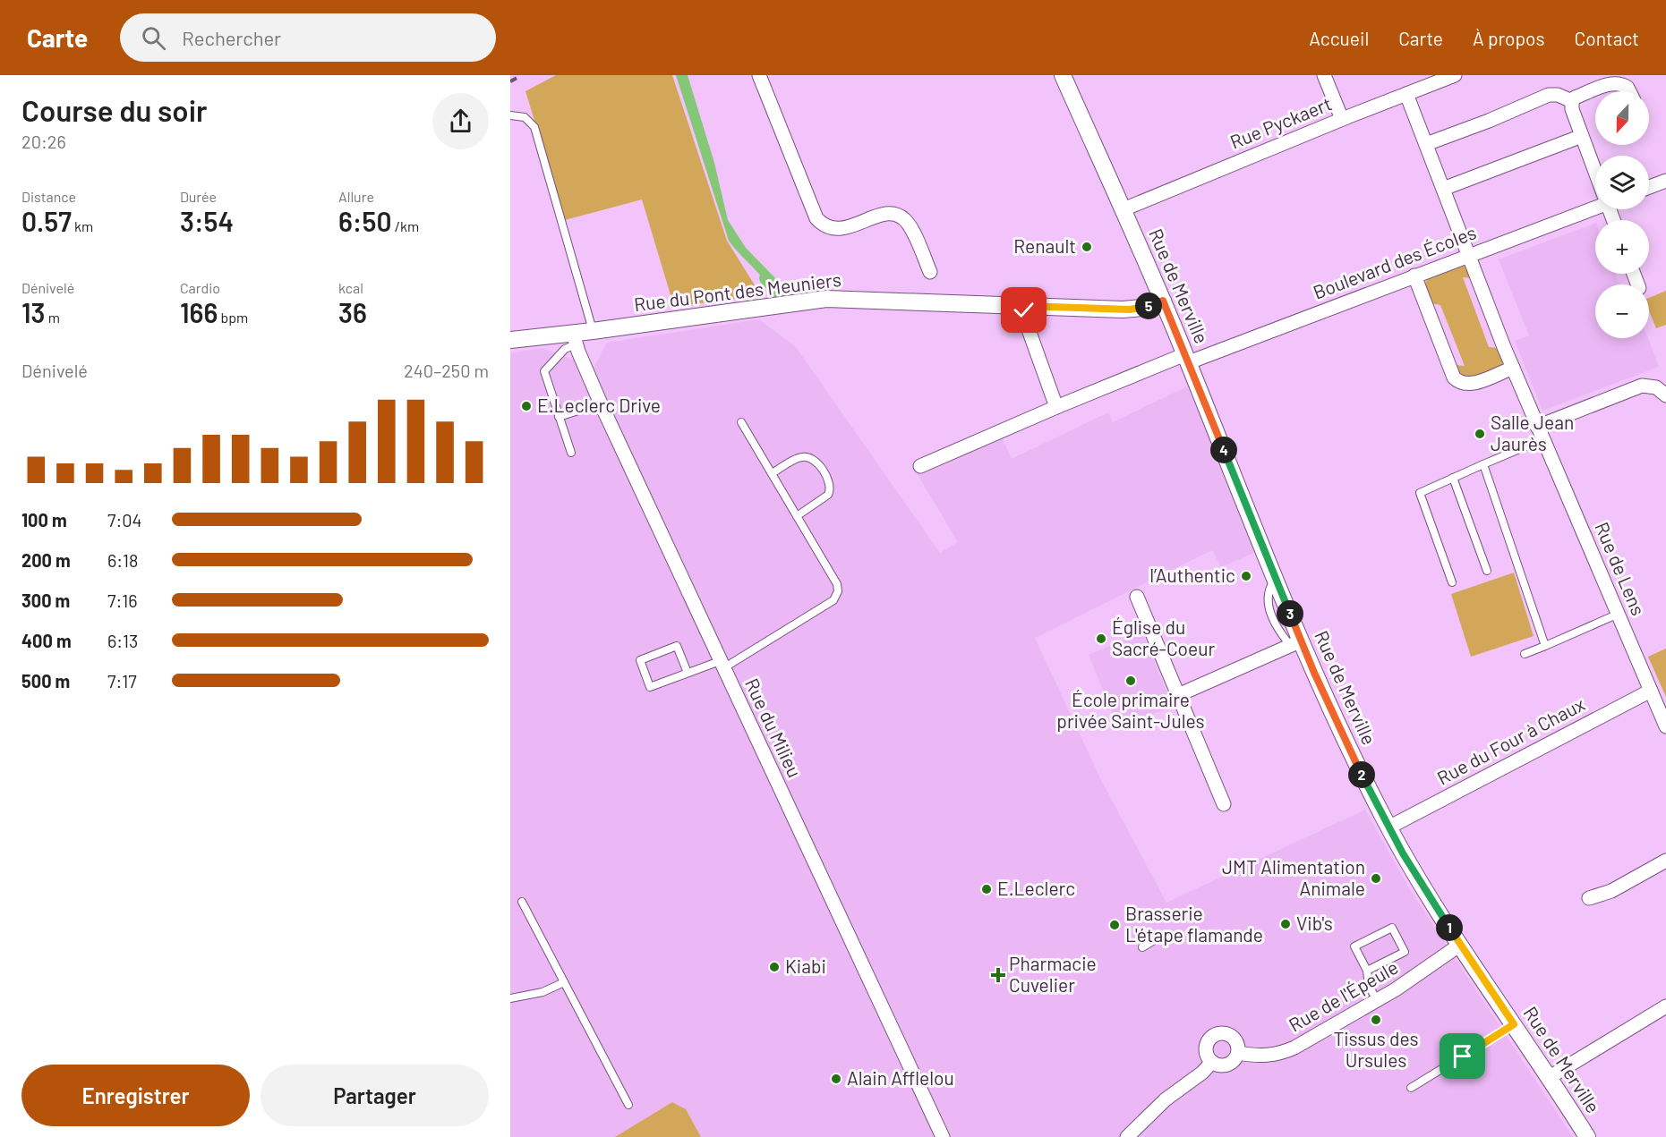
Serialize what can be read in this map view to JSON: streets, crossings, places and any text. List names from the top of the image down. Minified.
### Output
{"streets":{"street":["Rue Pyckaert","Boulevard des Écoles","Rue de Merville","Rue du Pont des Meuniers","Rue de Lens","Rue du Milieu","Rue du Four à Chaux","Rue de l'Épeule"]},"crossings":[["Rue Pyckaert","Rue de Merville"],["Rue Pyckaert","Rue de Lens"],["Boulevard des Écoles","Rue de Merville"],["Boulevard des Écoles","Rue de Lens"],["Rue de Merville","Rue du Pont des Meuniers"],["Rue de Merville","Rue du Four à Chaux"],["Rue de Merville","Rue de l'Épeule"],["Rue du Pont des Meuniers","Rue du Milieu"],["Rue de Lens","Rue du Four à Chaux"]],"places":{"other":["Renault","E.Leclerc Drive","Salle Jean Jaurès","l’Authentic","Église du Sacré-Coeur","École primaire privée Saint-Jules","JMT Alimentation Animale","E.Leclerc","Vib's","Brasserie L'étape flamande","Kiabi","Tissus des Ursules","Alain Afflelou"],"health":["Pharmacie Cuvelier"]},"north":"bottom","page":{"header":"Carte","search":"Rechercher","nav":["Accueil","Carte","À propos","Contact"],"heading":["Course du soir","20:26"],"map_buttons":["+","−"],"stats":[["Distance","0.57 km"],["Durée","3:54"],["Allure","6:50 /km"],["Dénivelé","13 m"],["Cardio","166 bpm"],["kcal","36"]],"pins":["5","4","3","2","1"],"chart":["Dénivelé","240–250 m"],"list":[{"name":"100 m","note":"7:04"},{"name":"200 m","note":"6:18"},{"name":"300 m","note":"7:16"},{"name":"400 m","note":"6:13"},{"name":"500 m","note":"7:17"}],"buttons":["Enregistrer","Partager"]}}
